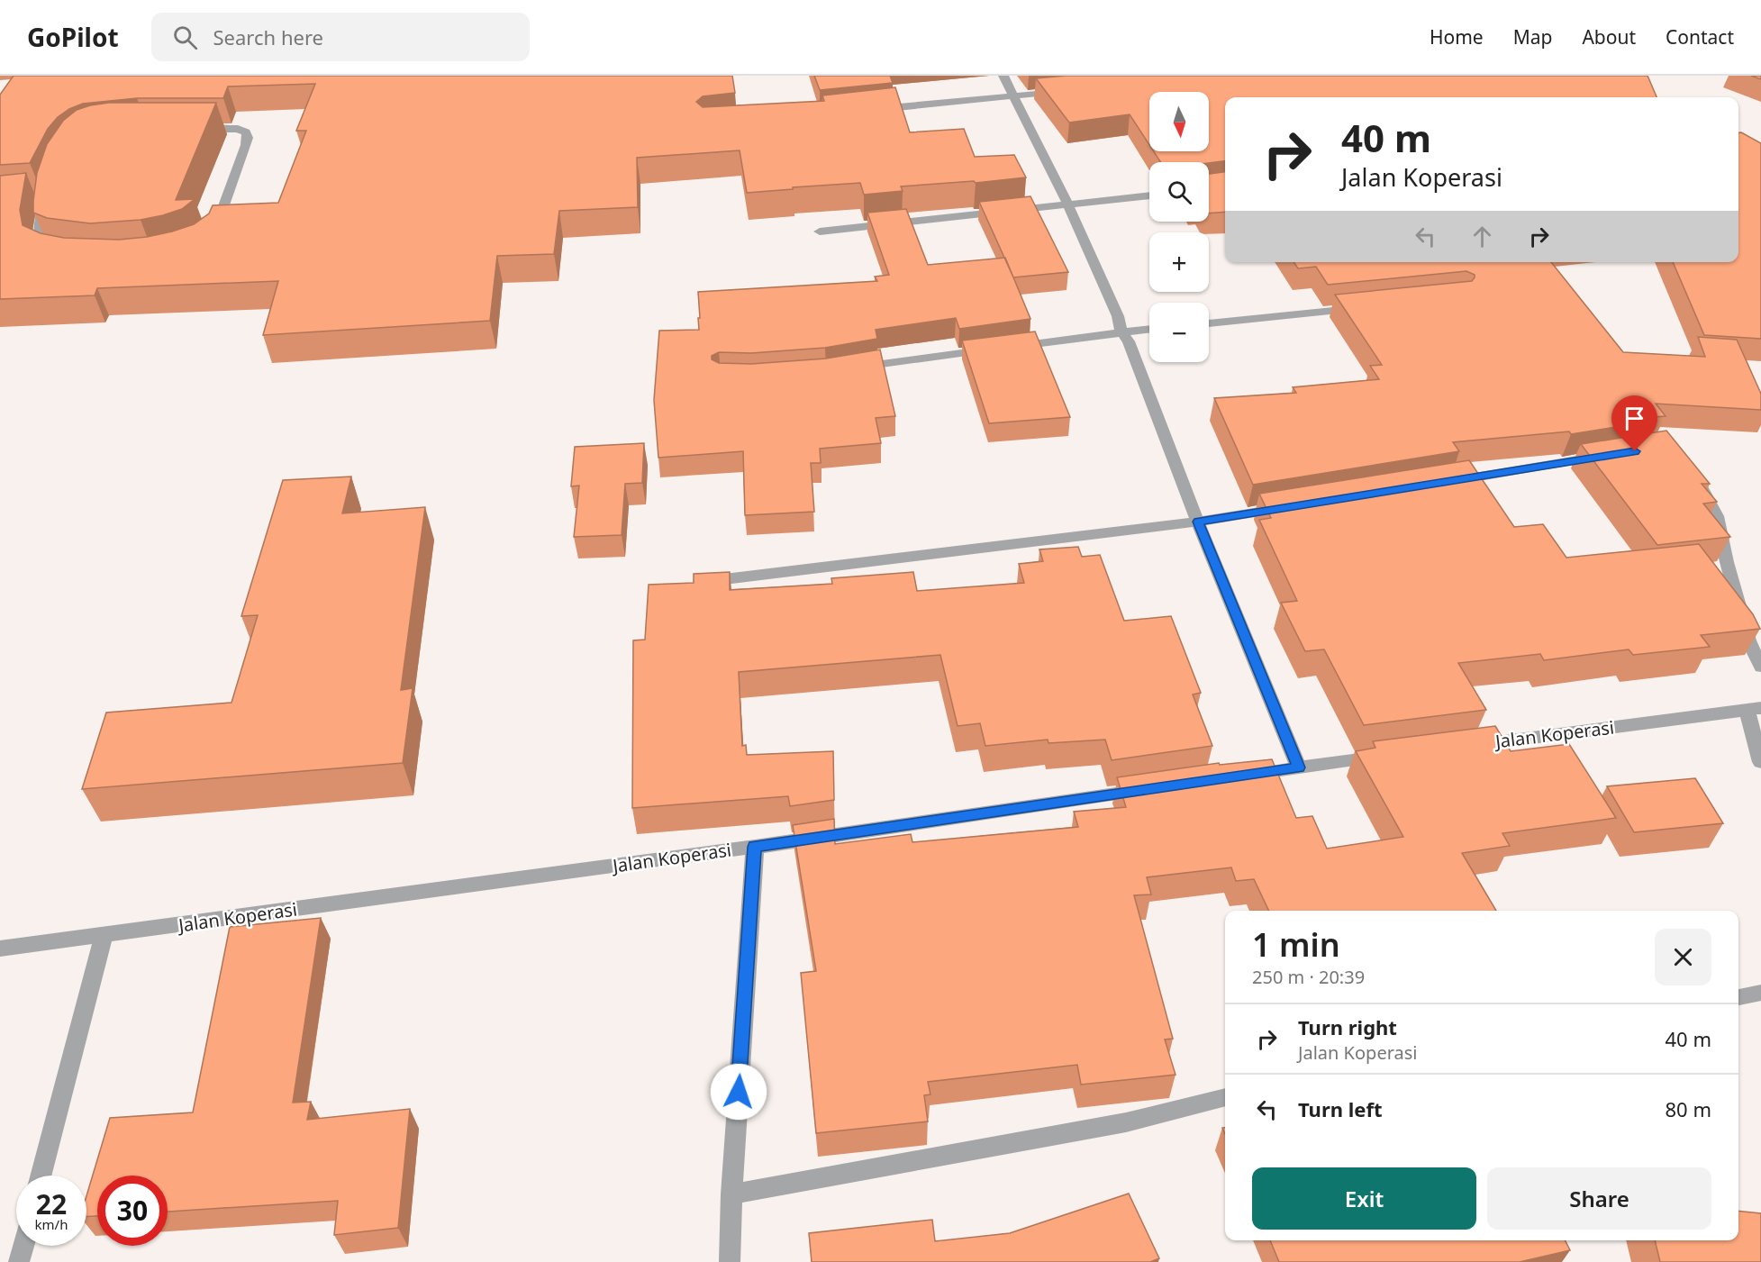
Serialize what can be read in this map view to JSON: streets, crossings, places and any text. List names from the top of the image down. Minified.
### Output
{"streets":{"street":["Jalan Koperasi"]},"north":"bottom","page":{"header":"GoPilot","search":"Search here","nav":["Home","Map","About","Contact"],"map_buttons":["+","−"],"turn":["40 m","Jalan Koperasi"],"heading":["1 min","250 m · 20:39"],"list":[{"name":"Turn right","note":"Jalan Koperasi","value":"40 m"},{"name":"Turn left","value":"80 m"}],"buttons":["Exit","Share"],"speed":"22 km/h","limit":"30"}}
